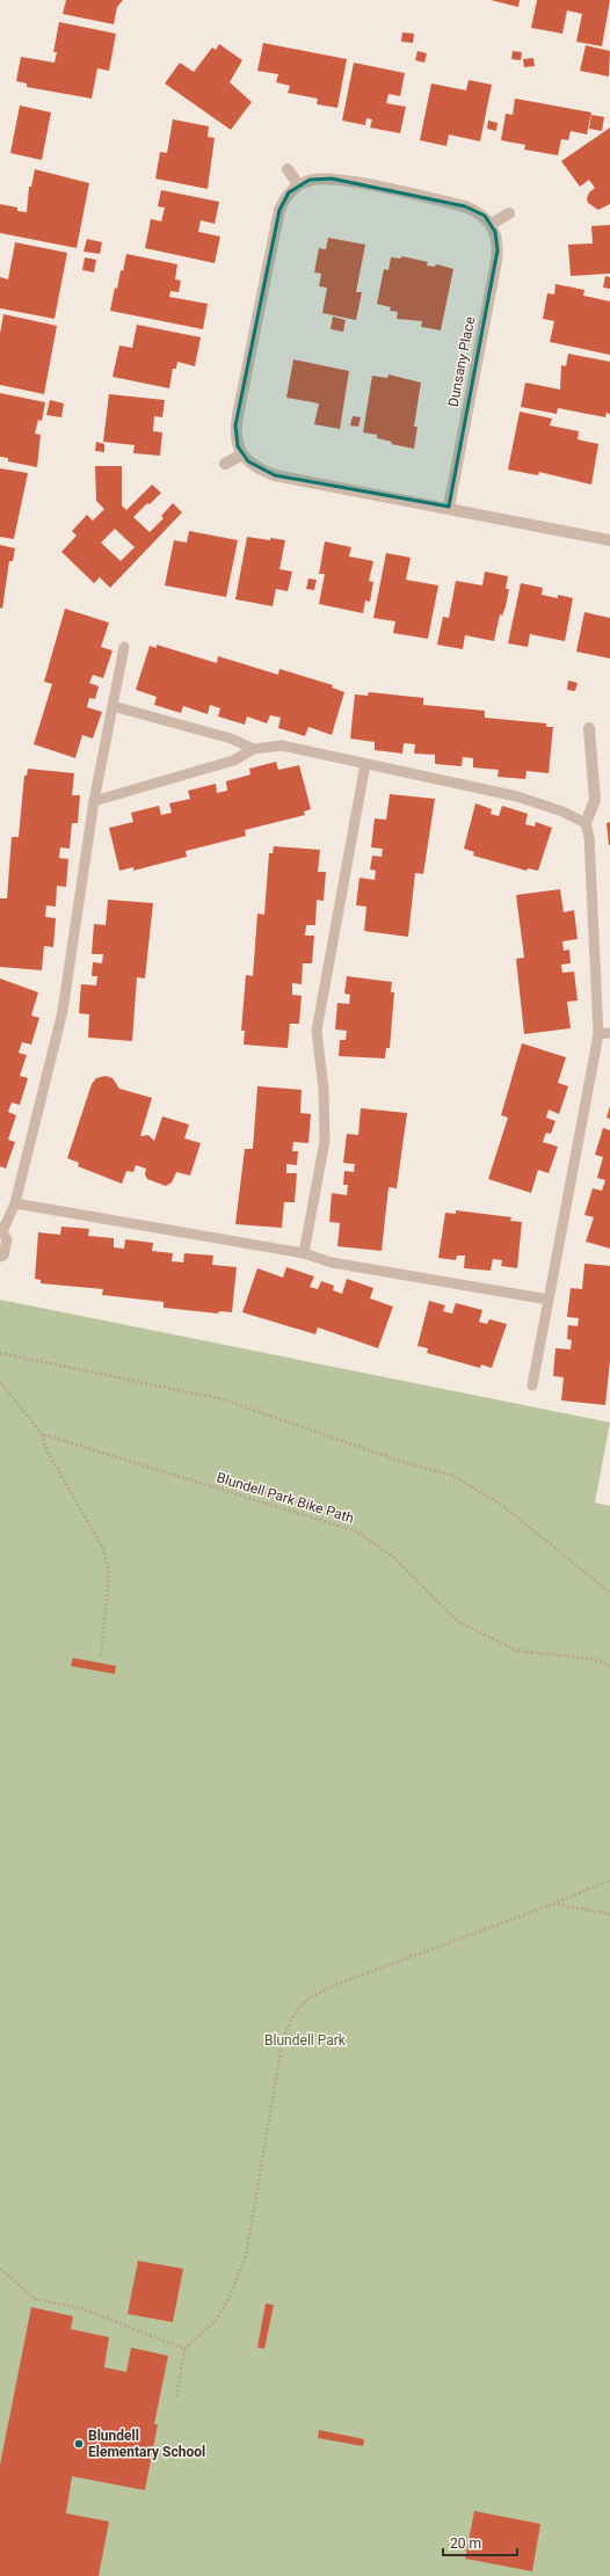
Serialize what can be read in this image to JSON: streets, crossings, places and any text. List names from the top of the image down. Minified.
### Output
{"streets":{"street":["Dunsany Place"],"path":["Blundell Park Bike Path"]},"parks":["Blundell Park"],"places":["Blundell Elementary School"],"scale_bar":"20 m"}
